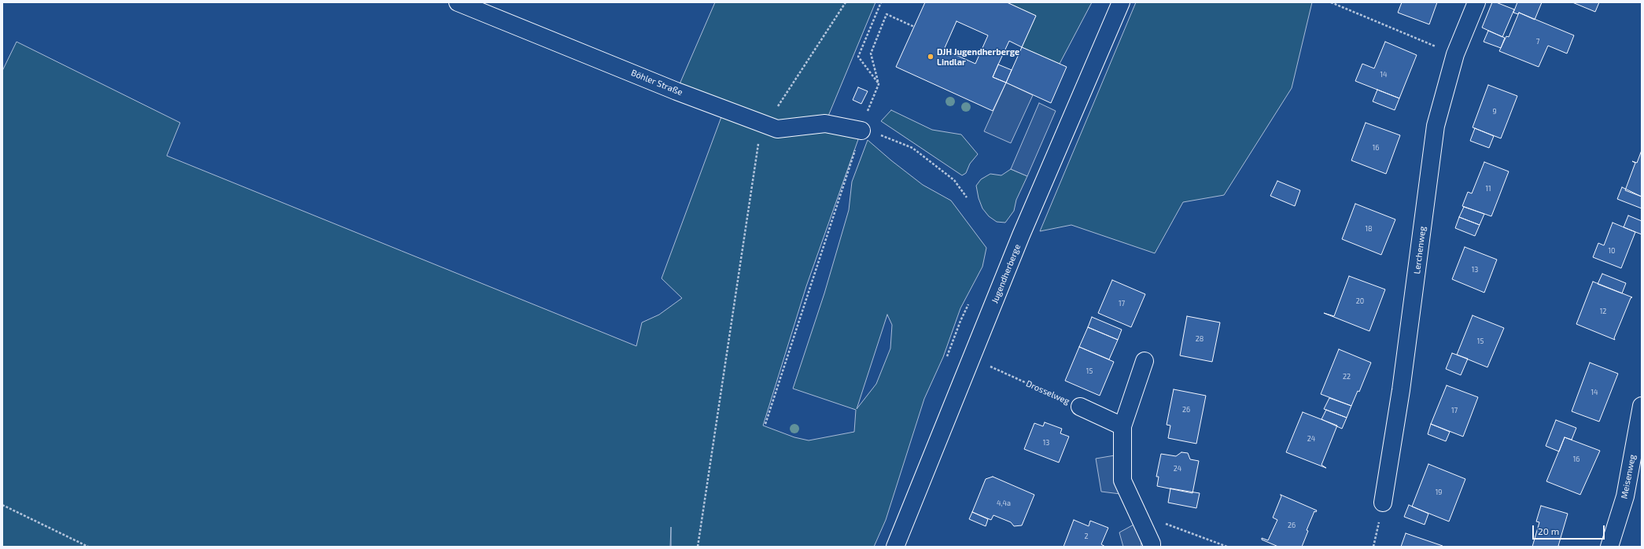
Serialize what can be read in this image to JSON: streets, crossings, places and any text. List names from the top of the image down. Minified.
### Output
{"streets":{"street":["Böhler Straße","Lerchenweg","Jugendherberge","Drosselweg","Meisenweg"]},"crossings":[["Jugendherberge","Drosselweg"]],"places":["DJH Jugendherberge Lindlar"],"house_numbers":["7","14","9","16","11","18","10","13","20","17","12","28","15","15","22","14","26","17","24","13","16","24","19","4,4a","26","2"],"scale_bar":"20 m"}
